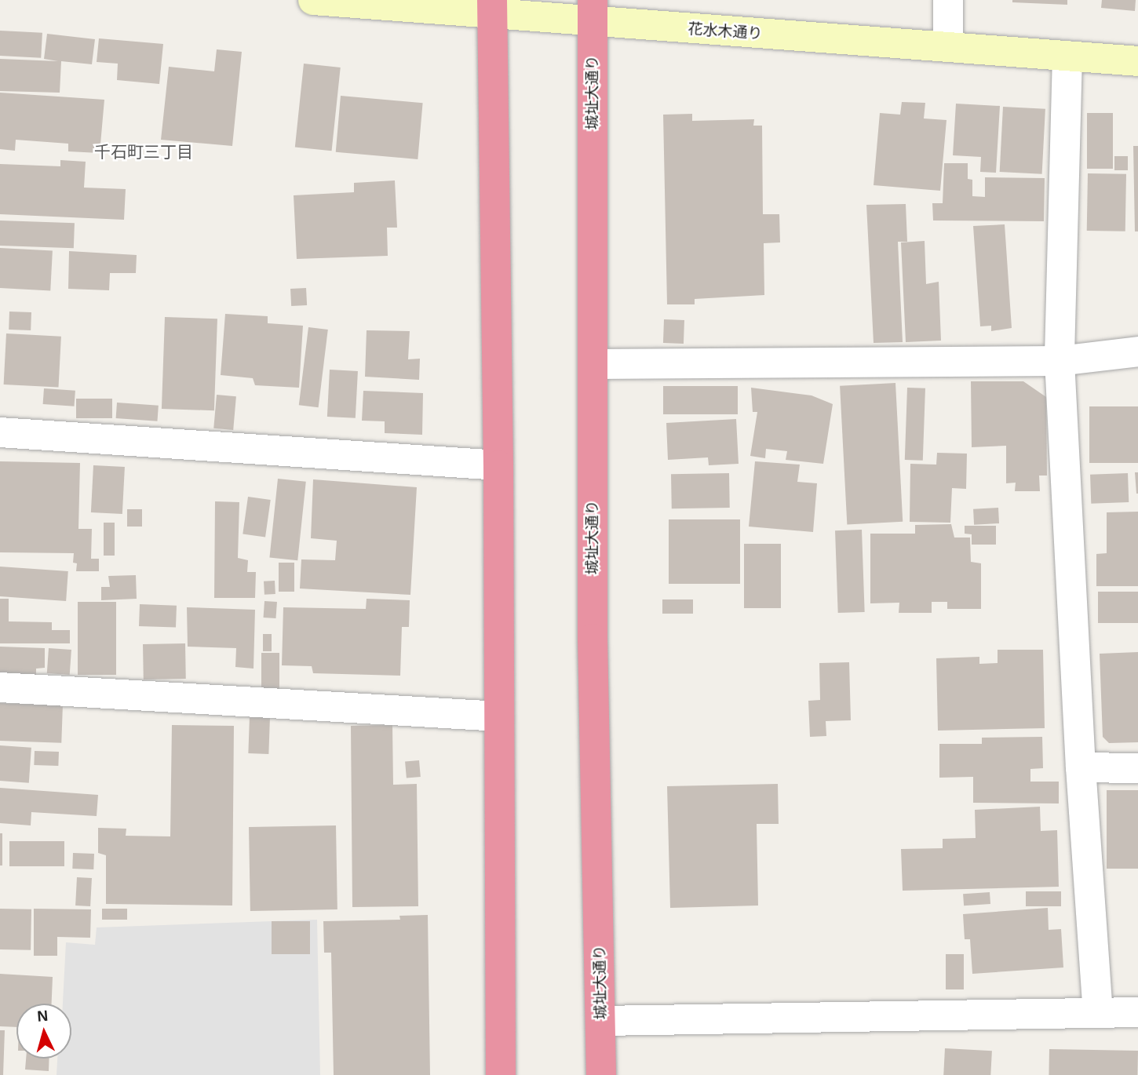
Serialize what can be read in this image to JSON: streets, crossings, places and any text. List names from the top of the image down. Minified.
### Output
{"streets":{"highway":["城址大通り"],"street":["花水木通り"]},"crossings":[["花水木通り","城址大通り"]],"districts":["千石町三丁目"],"north":"top"}
